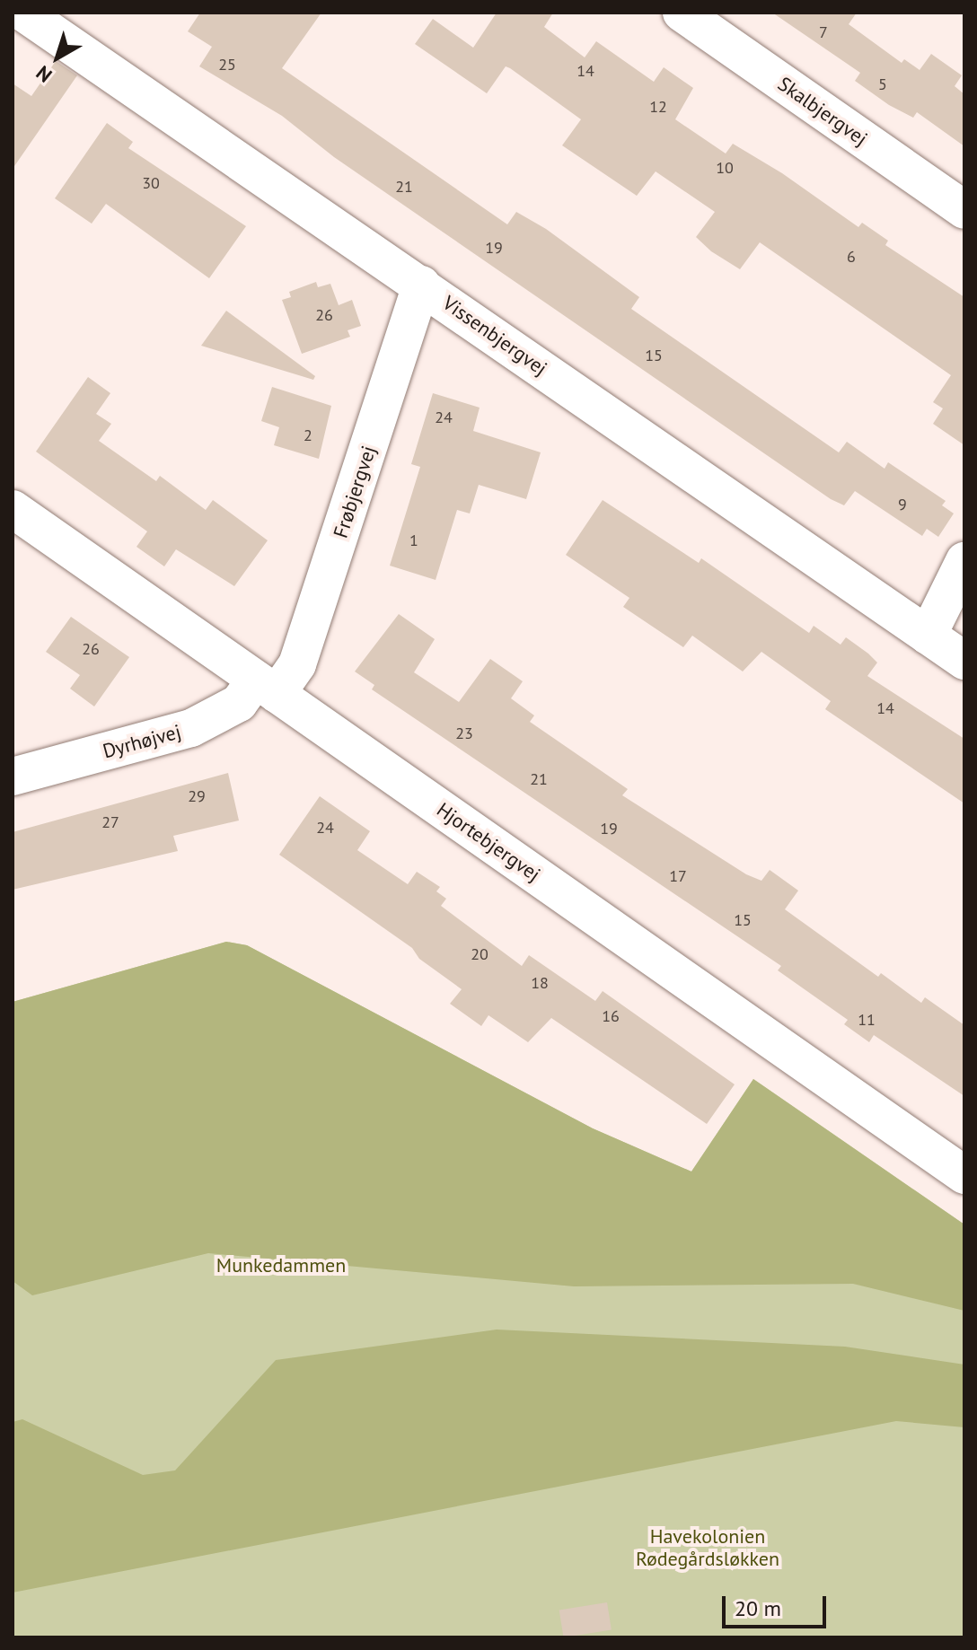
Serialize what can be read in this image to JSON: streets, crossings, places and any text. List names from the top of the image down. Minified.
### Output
{"streets":{"street":["Skalbjergvej","Vissenbjergvej","Frøbjergvej","Dyrhøjvej","Hjortebjergvej"]},"crossings":[["Vissenbjergvej","Frøbjergvej"],["Frøbjergvej","Dyrhøjvej"],["Frøbjergvej","Hjortebjergvej"],["Dyrhøjvej","Hjortebjergvej"]],"parks":["Munkedammen","Havekolonien Rødegårdsløkken"],"house_numbers":["7","25","14","5","12","10","30","21","19","6","26","15","24","2","9","1","26","14","23","21","29","27","24","19","17","15","20","18","16","11"],"scale_bar":"20 m","north":"bottom left"}
